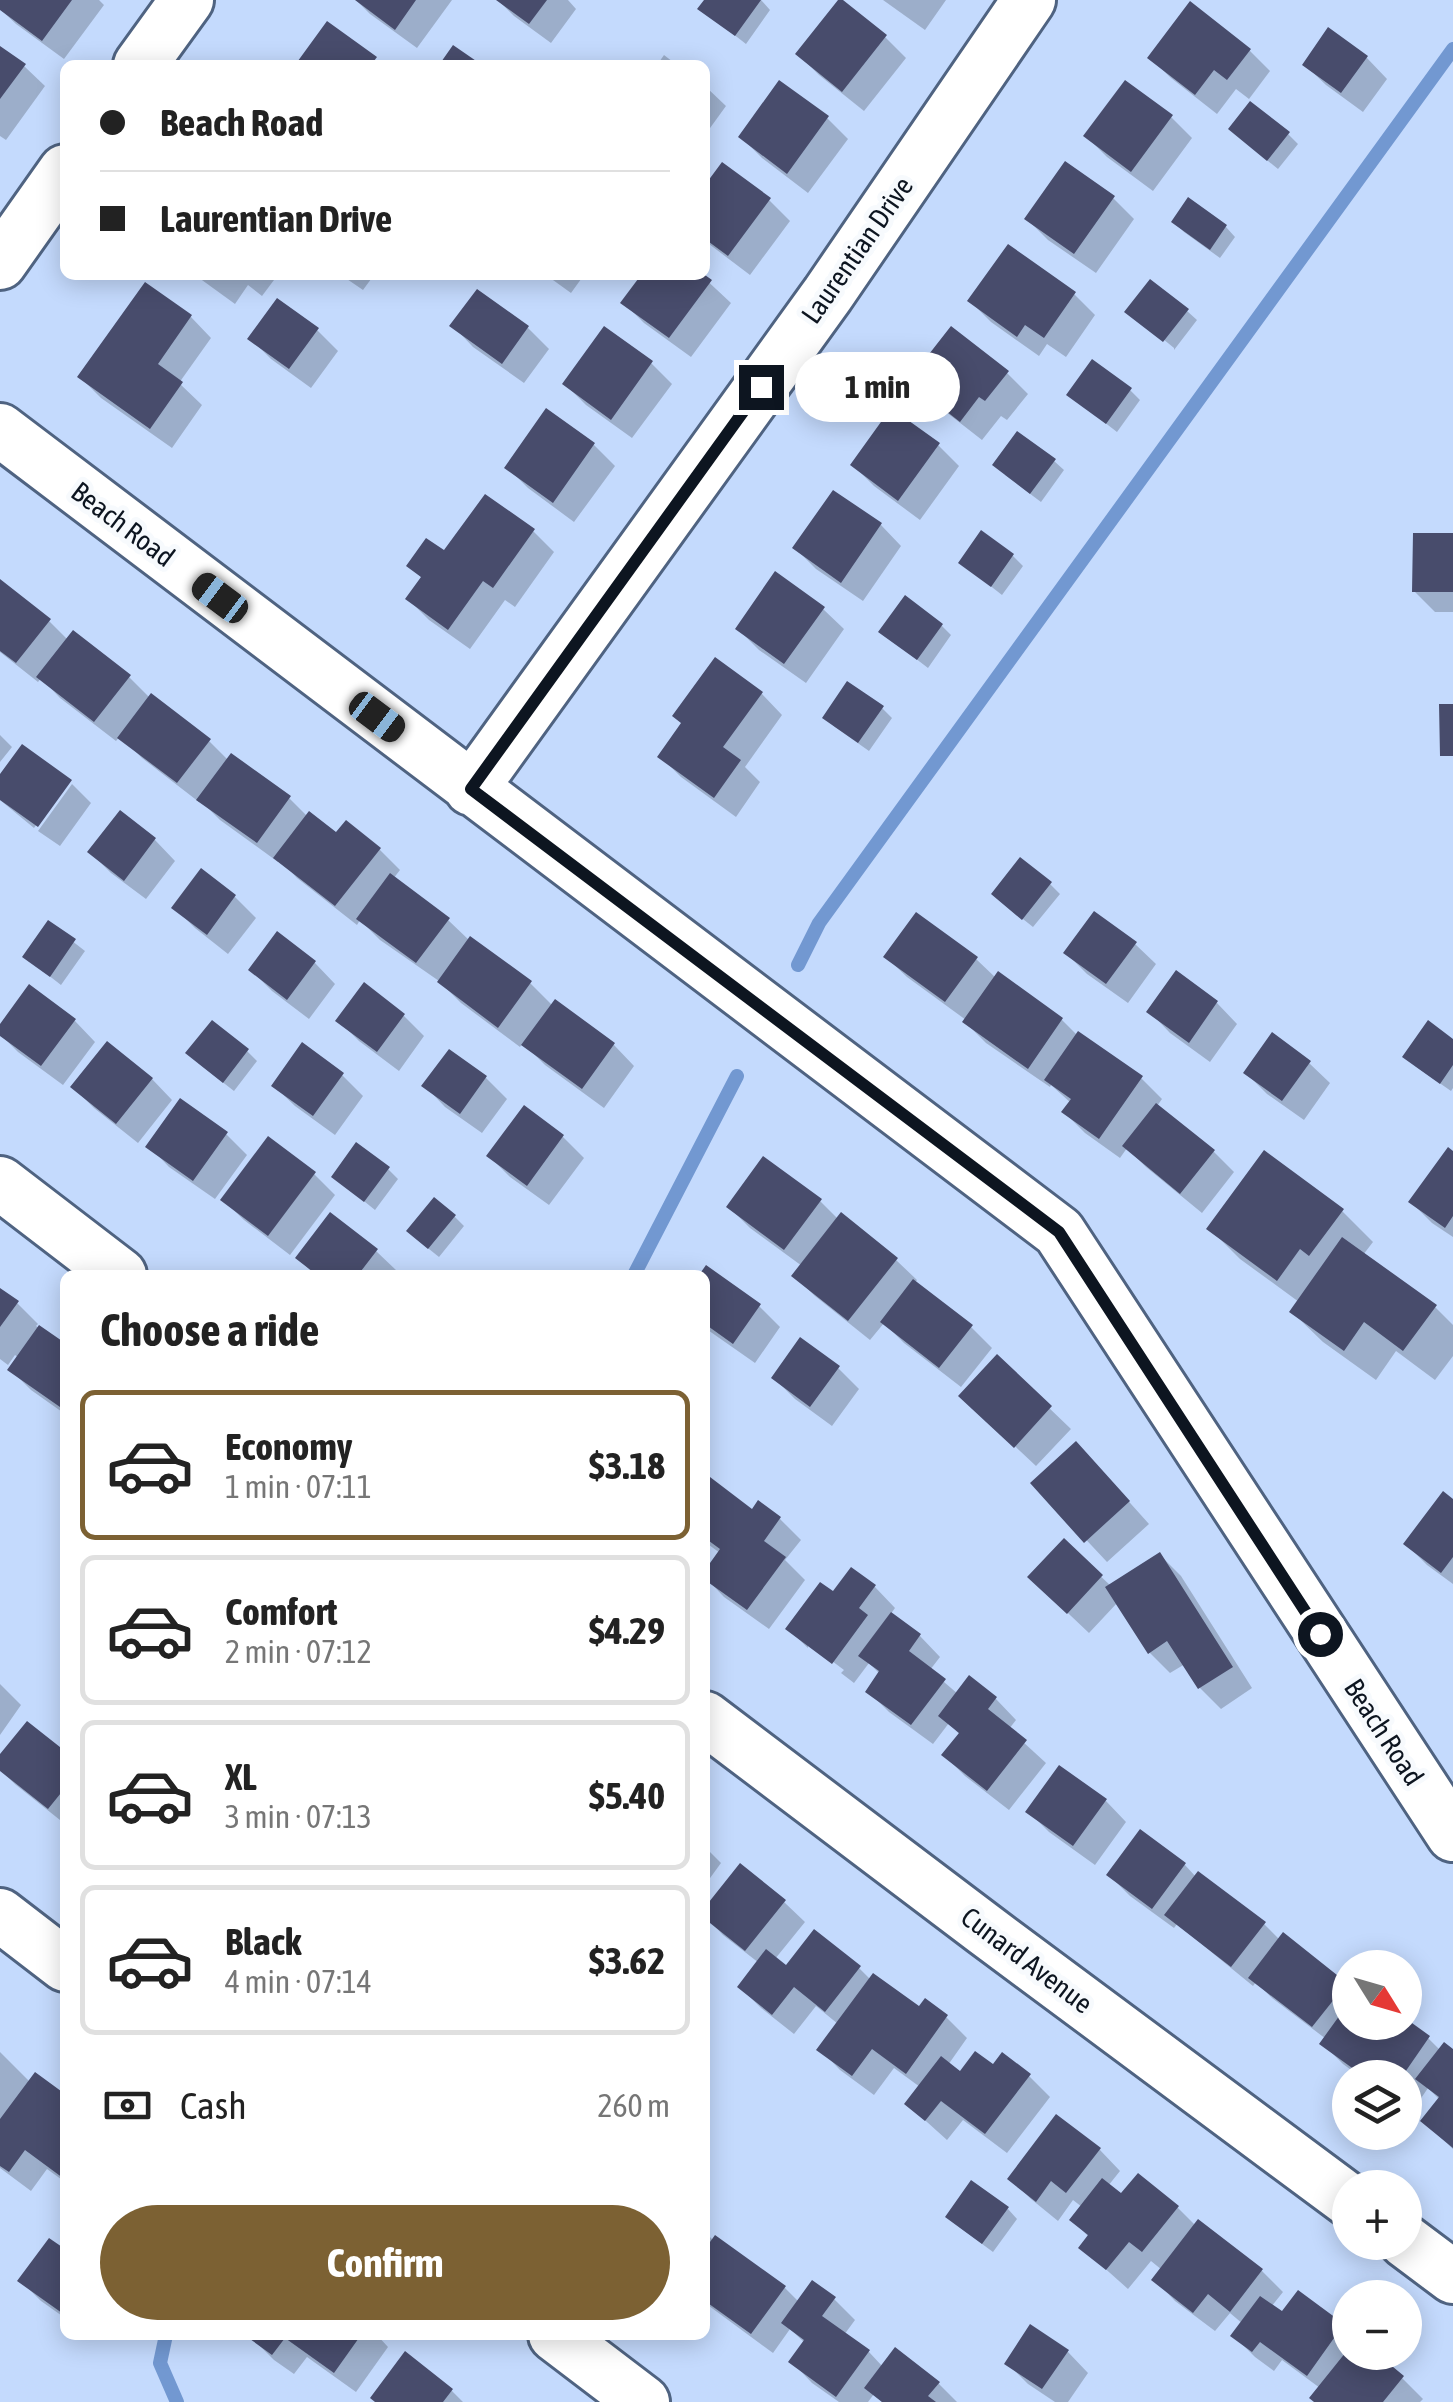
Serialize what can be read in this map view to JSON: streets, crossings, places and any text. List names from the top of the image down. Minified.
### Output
{"streets":{"street":["Laurentian Drive","Beach Road","Cunard Avenue"]},"crossings":[["Laurentian Drive","Beach Road"]],"north":"bottom right","page":{"banner":["Beach Road","Laurentian Drive"],"bubble":"1 min","heading":"Choose a ride","list":[{"name":"Economy","note":"1 min · 07:11","value":"$3.18"},{"name":"Comfort","note":"2 min · 07:12","value":"$4.29"},{"name":"XL","note":"3 min · 07:13","value":"$5.40"},{"name":"Black","note":"4 min · 07:14","value":"$3.62"}],"map_buttons":["+","−"],"pay":["Cash","260 m"],"buttons":"Confirm"}}
